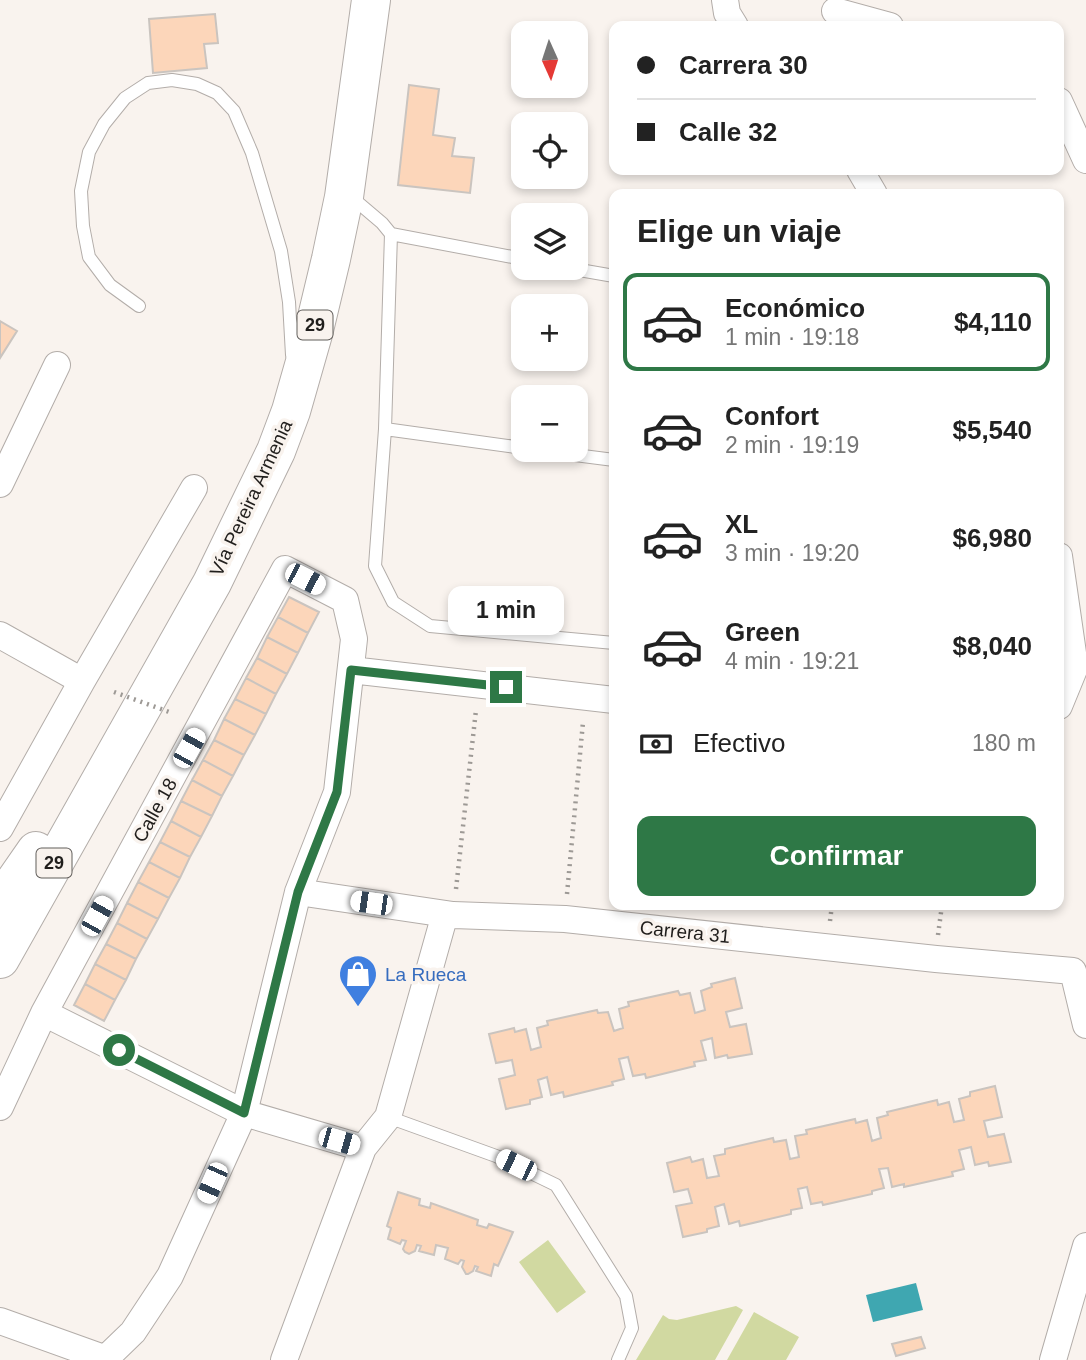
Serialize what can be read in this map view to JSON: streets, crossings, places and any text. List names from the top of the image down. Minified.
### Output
{"streets":{"main road":["29","Vía Pereira Armenia"],"street":["Calle 18","Carrera 31"]},"places":{"shop":["La Rueca"]},"north":"bottom","page":{"map_buttons":["+","−"],"banner":["Carrera 30","Calle 32"],"heading":"Elige un viaje","list":[{"name":"Económico","note":"1 min · 19:18","value":"$4,110"},{"name":"Confort","note":"2 min · 19:19","value":"$5,540"},{"name":"XL","note":"3 min · 19:20","value":"$6,980"},{"name":"Green","note":"4 min · 19:21","value":"$8,040"}],"bubble":"1 min","pay":["Efectivo","180 m"],"buttons":"Confirmar"}}
